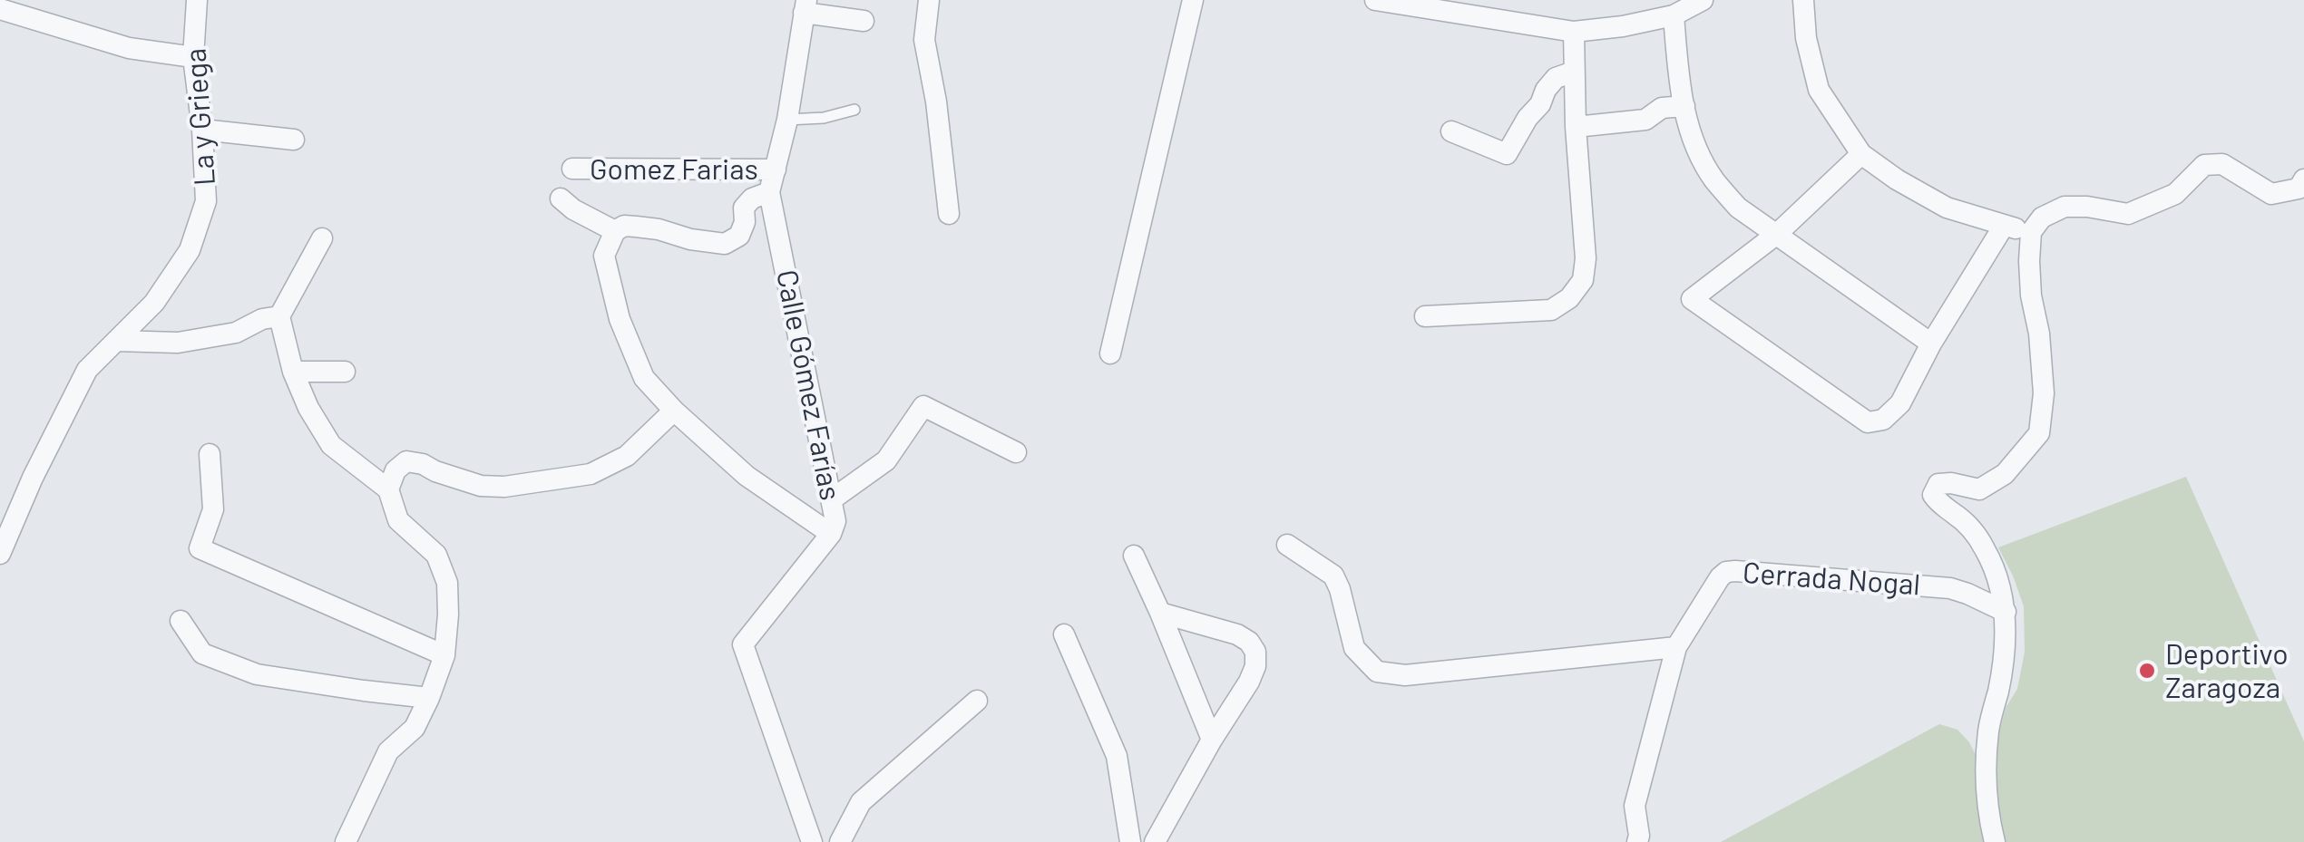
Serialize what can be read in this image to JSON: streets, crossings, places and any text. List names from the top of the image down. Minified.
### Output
{"streets":{"street":["La y Griega","Gomez Farias","Calle Gómez Farías","Cerrada Nogal"]},"crossings":[["Gomez Farias","Calle Gómez Farías"]],"places":["Deportivo Zaragoza"]}
